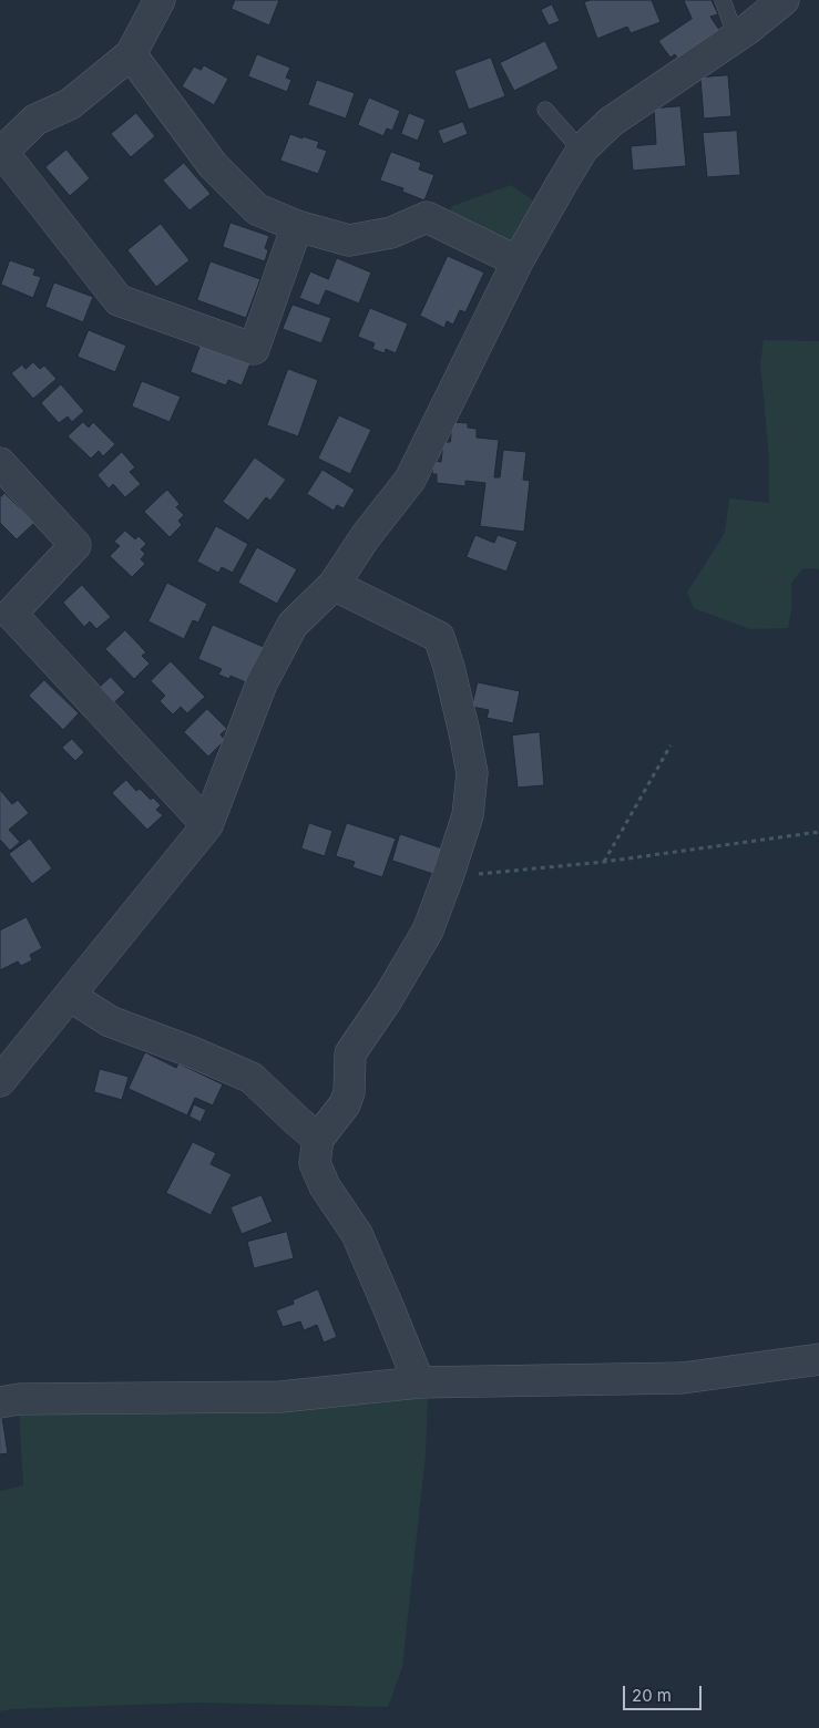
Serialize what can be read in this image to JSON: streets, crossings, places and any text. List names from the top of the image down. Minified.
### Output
{"scale_bar":"20 m"}
